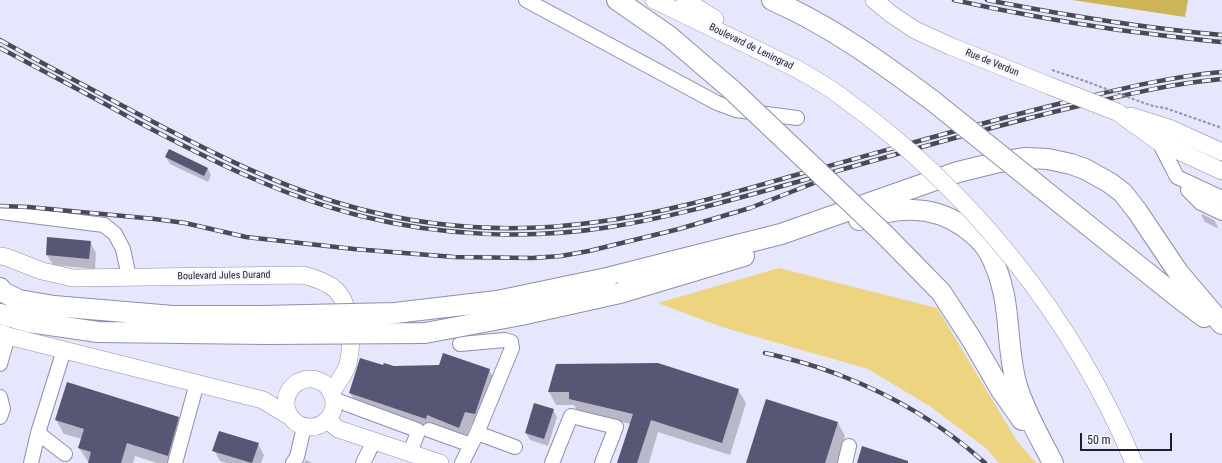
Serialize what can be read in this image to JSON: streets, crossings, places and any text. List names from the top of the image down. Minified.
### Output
{"streets":{"main road":["Boulevard de Leningrad","Rue de Verdun","Boulevard Jules Durand"]},"scale_bar":"50 m"}
